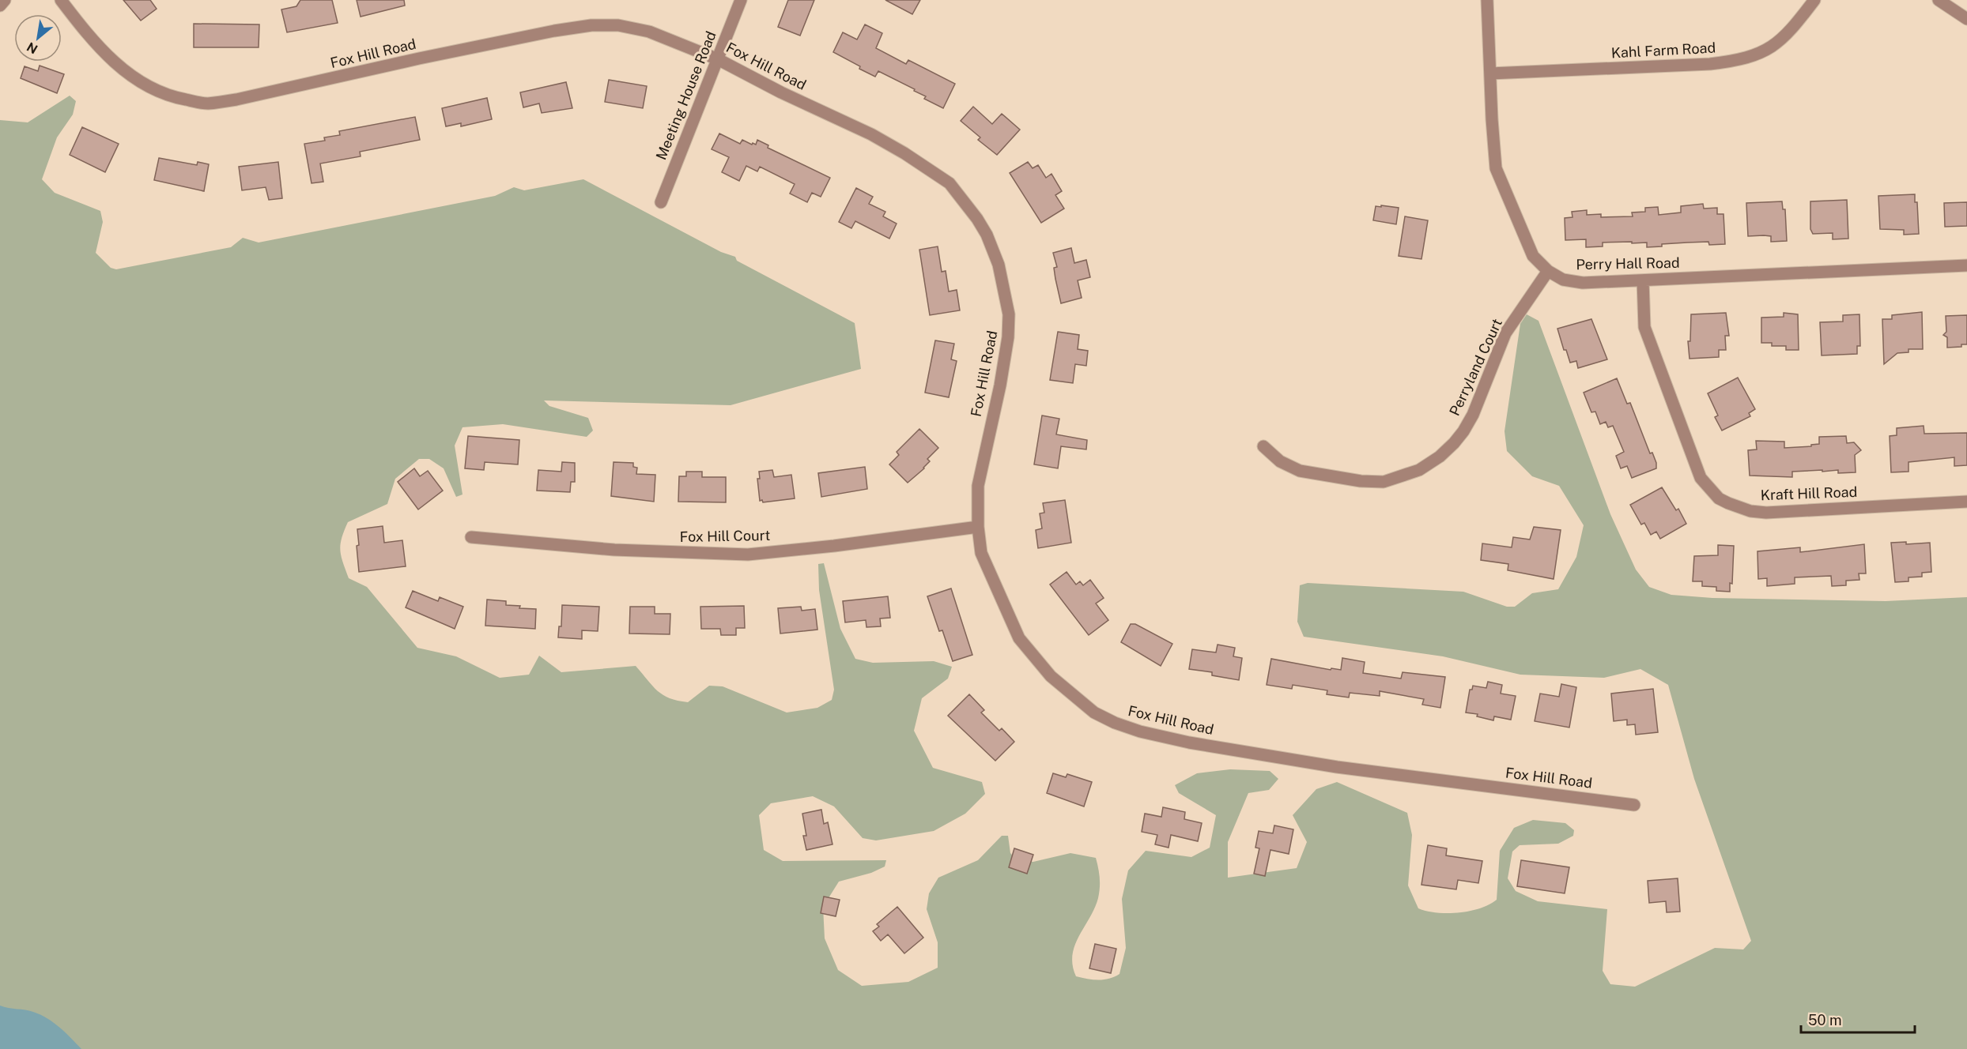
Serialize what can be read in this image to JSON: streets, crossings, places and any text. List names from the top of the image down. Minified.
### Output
{"streets":{"street":["Kahl Farm Road","Fox Hill Road","Meeting House Road","Perry Hall Road","Perryland Court","Kraft Hill Road","Fox Hill Court"]},"crossings":[["Kahl Farm Road","Perry Hall Road"],["Fox Hill Road","Meeting House Road"],["Fox Hill Road","Fox Hill Court"],["Perry Hall Road","Perryland Court"],["Perry Hall Road","Kraft Hill Road"]],"scale_bar":"50 m","north":"bottom left"}
